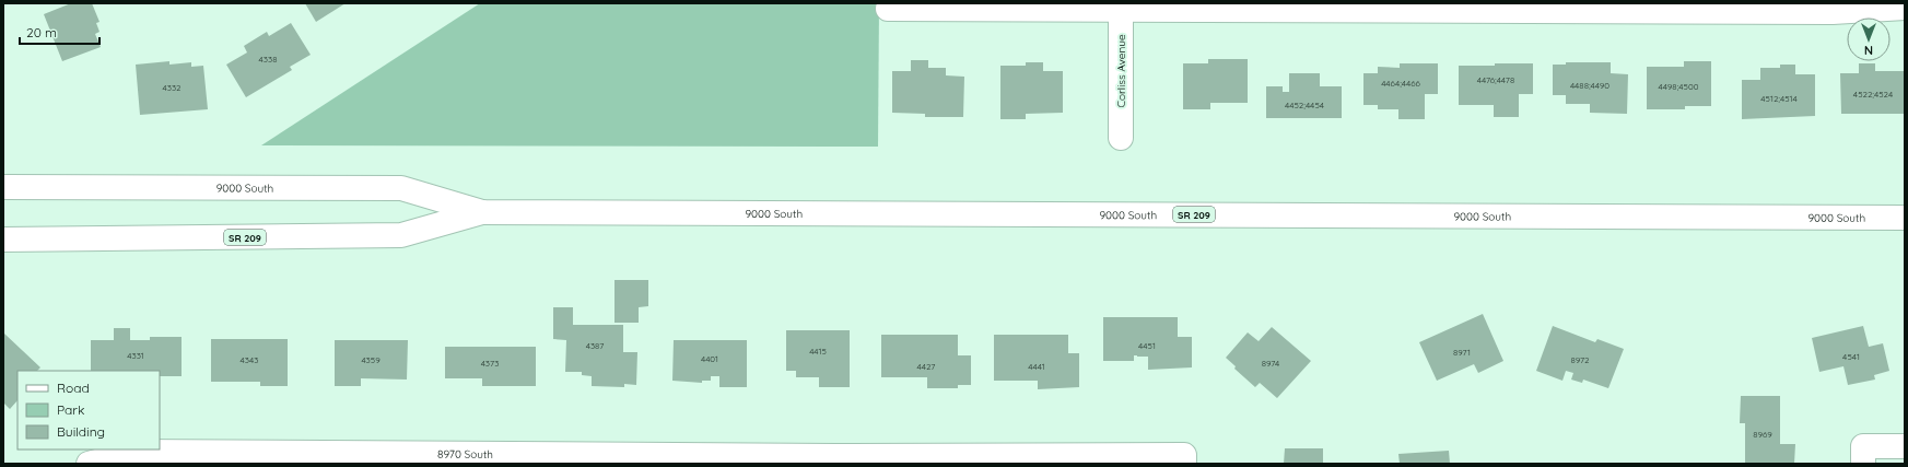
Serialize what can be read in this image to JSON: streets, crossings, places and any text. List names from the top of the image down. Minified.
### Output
{"streets":{"main road":["Corliss Avenue","9000 South","SR 209","8970 South"]},"house_numbers":["4338","4476;4478","4464;4466","4488;4490","4498;4500","4332","4522;4524","4512;4514","4452;4454","4387","4451","4415","8971","4331","4541","4401","4343","4359","8972","4373","8974","4427","4441","8969"],"legend":["Road","Park","Building"],"scale_bar":"20 m","north":"bottom"}
